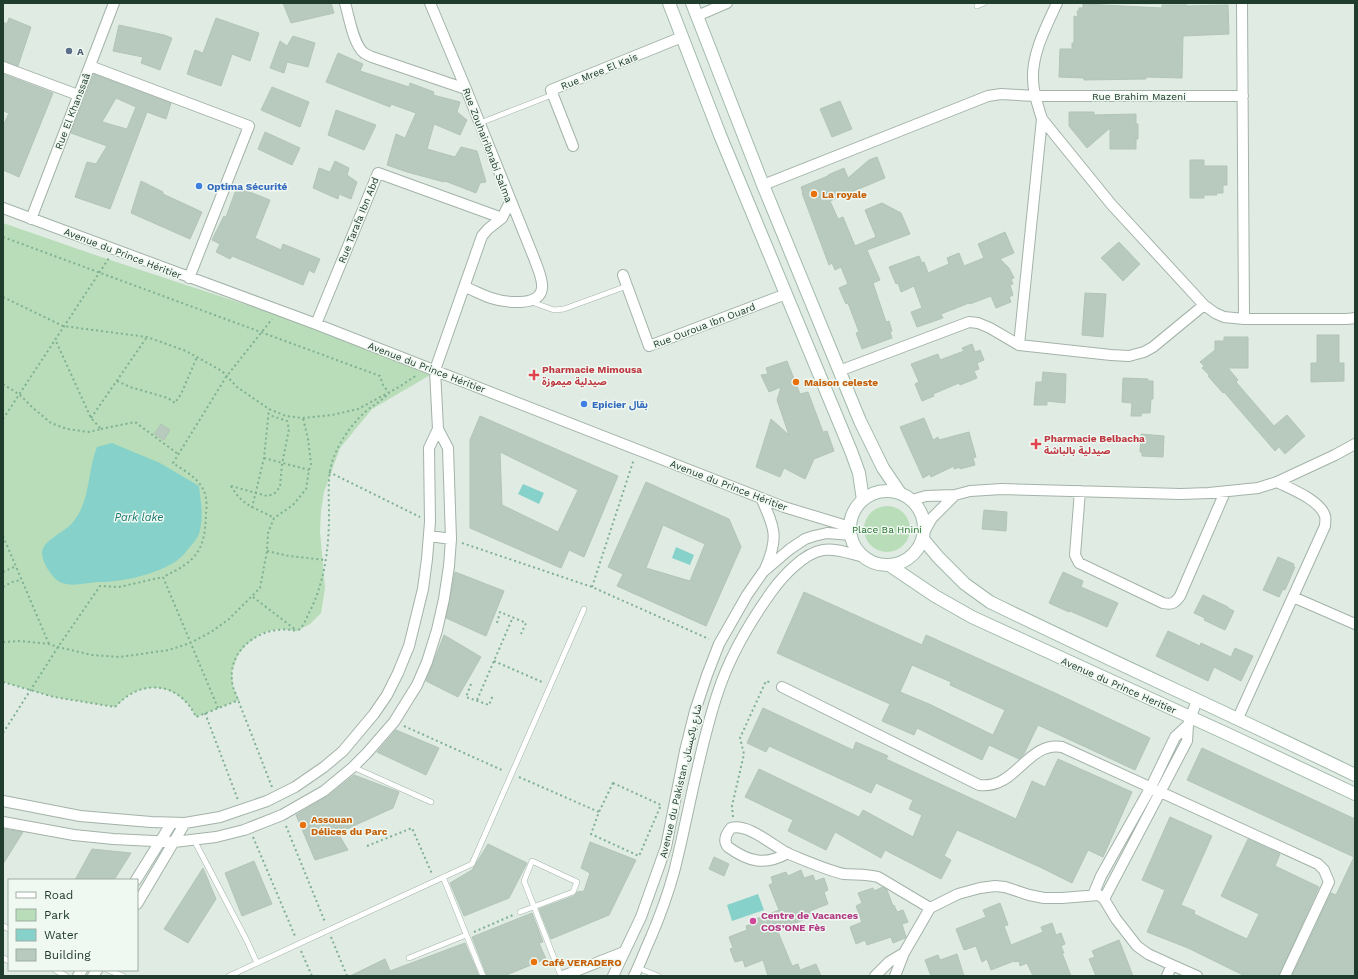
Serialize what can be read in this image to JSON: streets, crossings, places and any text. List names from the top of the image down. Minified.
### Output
{"streets":{"main road":["Avenue du Prince Heritier"],"street":["Rue Mree El Kais","Rue Brahim Mazeni","Rue El Khanssaâ","Rue Zouhairibnabi Salma","Rue Tarafa Ibn Abd","Avenue du Prince Héritier","Rue Ouroua Ibn Ouard","Avenue du Pakistan شارع باكيستان"]},"crossings":[["Rue El Khanssaâ","Avenue du Prince Héritier"],["Rue Tarafa Ibn Abd","Avenue du Prince Héritier"],["Avenue du Prince Héritier","Avenue du Prince Heritier"],["Avenue du Prince Héritier","Avenue du Pakistan شارع باكيستان"],["Avenue du Prince Heritier","Avenue du Pakistan شارع باكيستان"]],"water":["Park lake"],"parks":["Place Ba Hnini"],"places":{"other":["A","Optima Sécurité","La royale","Maison celeste","Epicier بقال","Assouan Délices du Parc","Centre de Vacances COS’ONE Fès","Café VERADERO"],"health":["Pharmacie Mimousa صيدلية ميموزة","Pharmacie Belbacha صيدلية بالباشة"]},"legend":["Road","Park","Water","Building"]}
